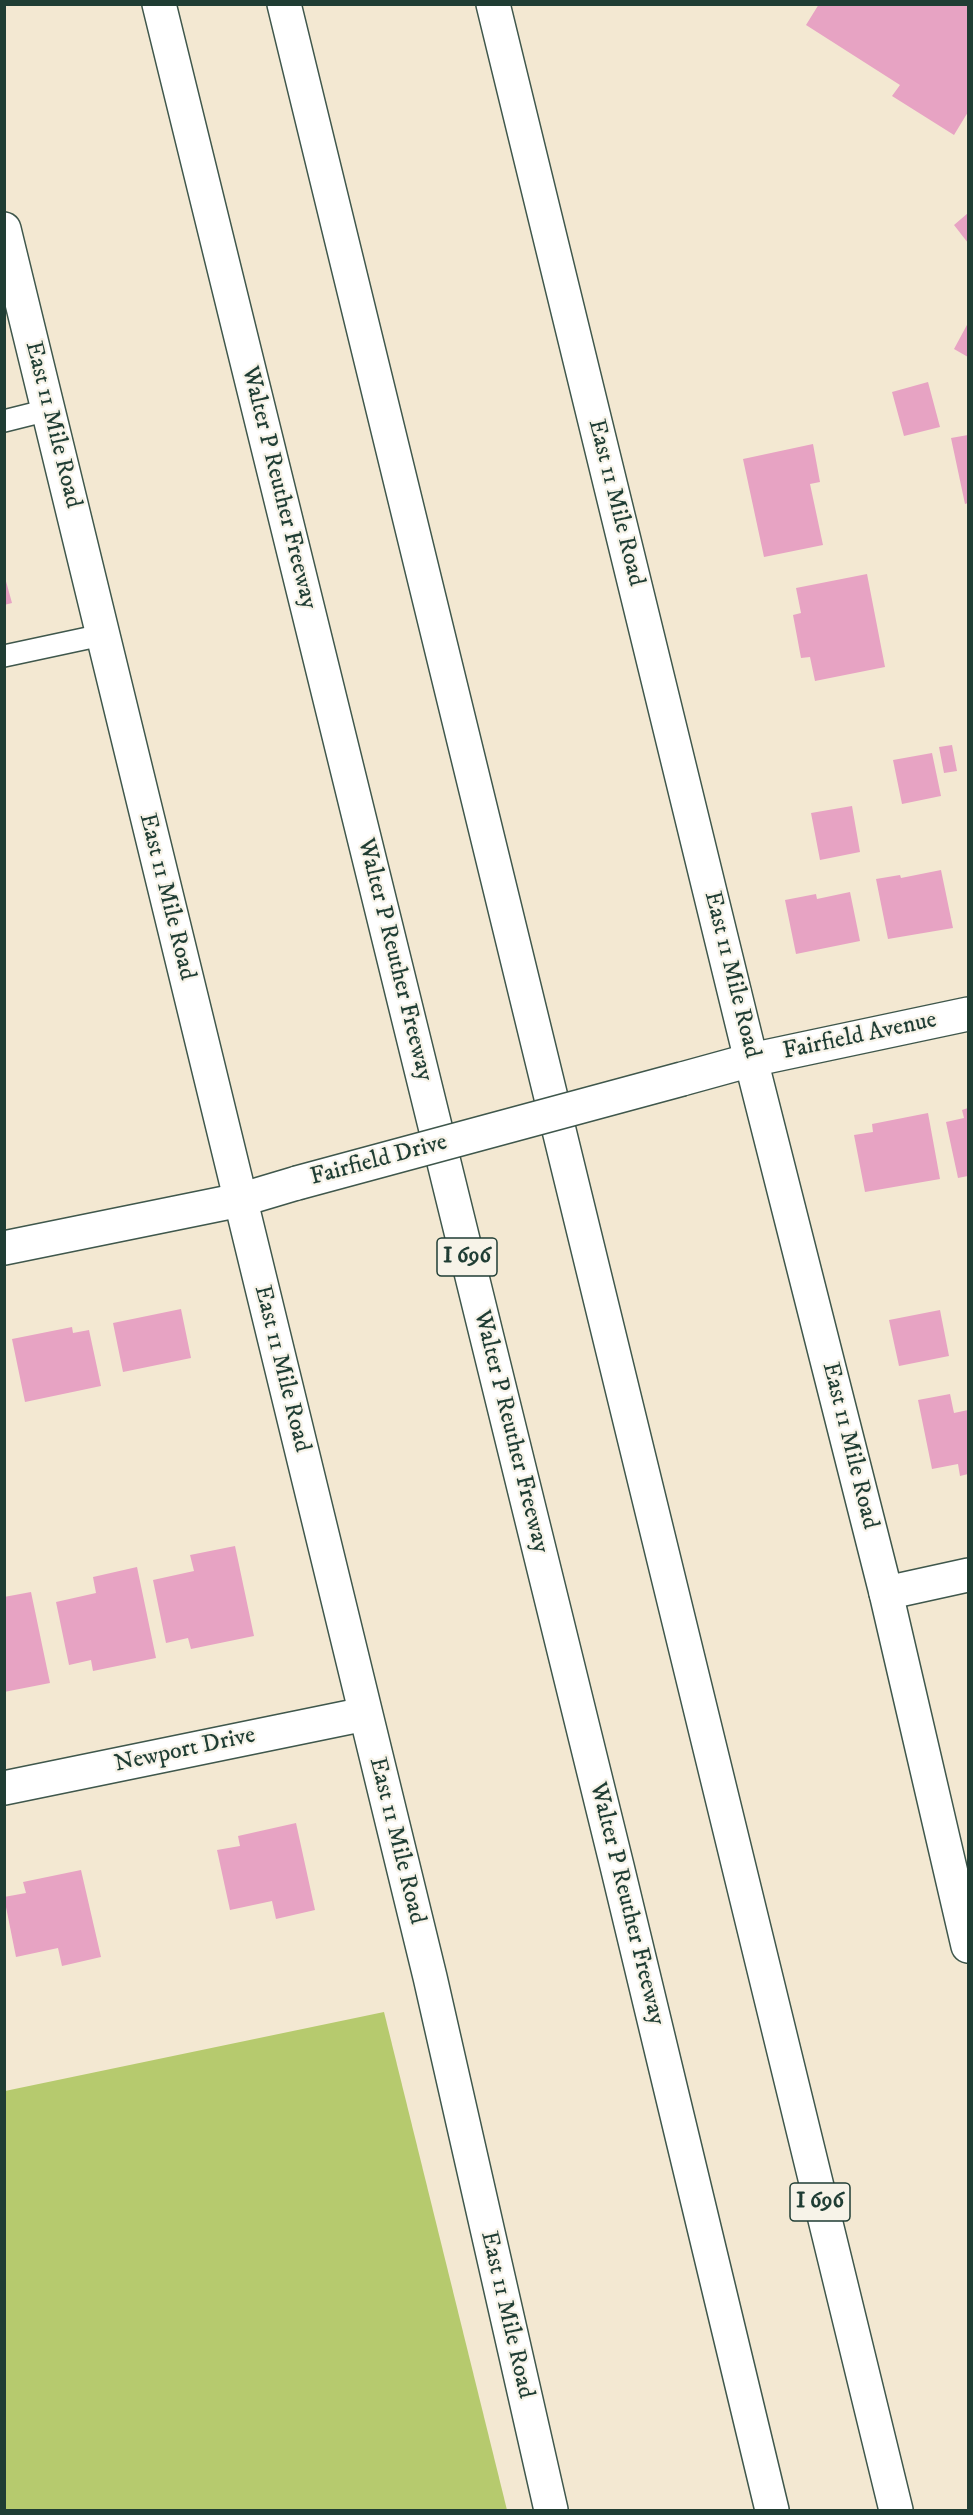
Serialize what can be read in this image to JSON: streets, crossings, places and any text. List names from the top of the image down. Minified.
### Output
{"streets":{"main road":["East 11 Mile Road","Walter P Reuther Freeway","Fairfield Avenue","Fairfield Drive","I 696","Newport Drive"]},"crossings":[["East 11 Mile Road","Fairfield Avenue"],["East 11 Mile Road","Fairfield Drive"],["East 11 Mile Road","Newport Drive"],["Fairfield Avenue","Fairfield Drive"]]}
